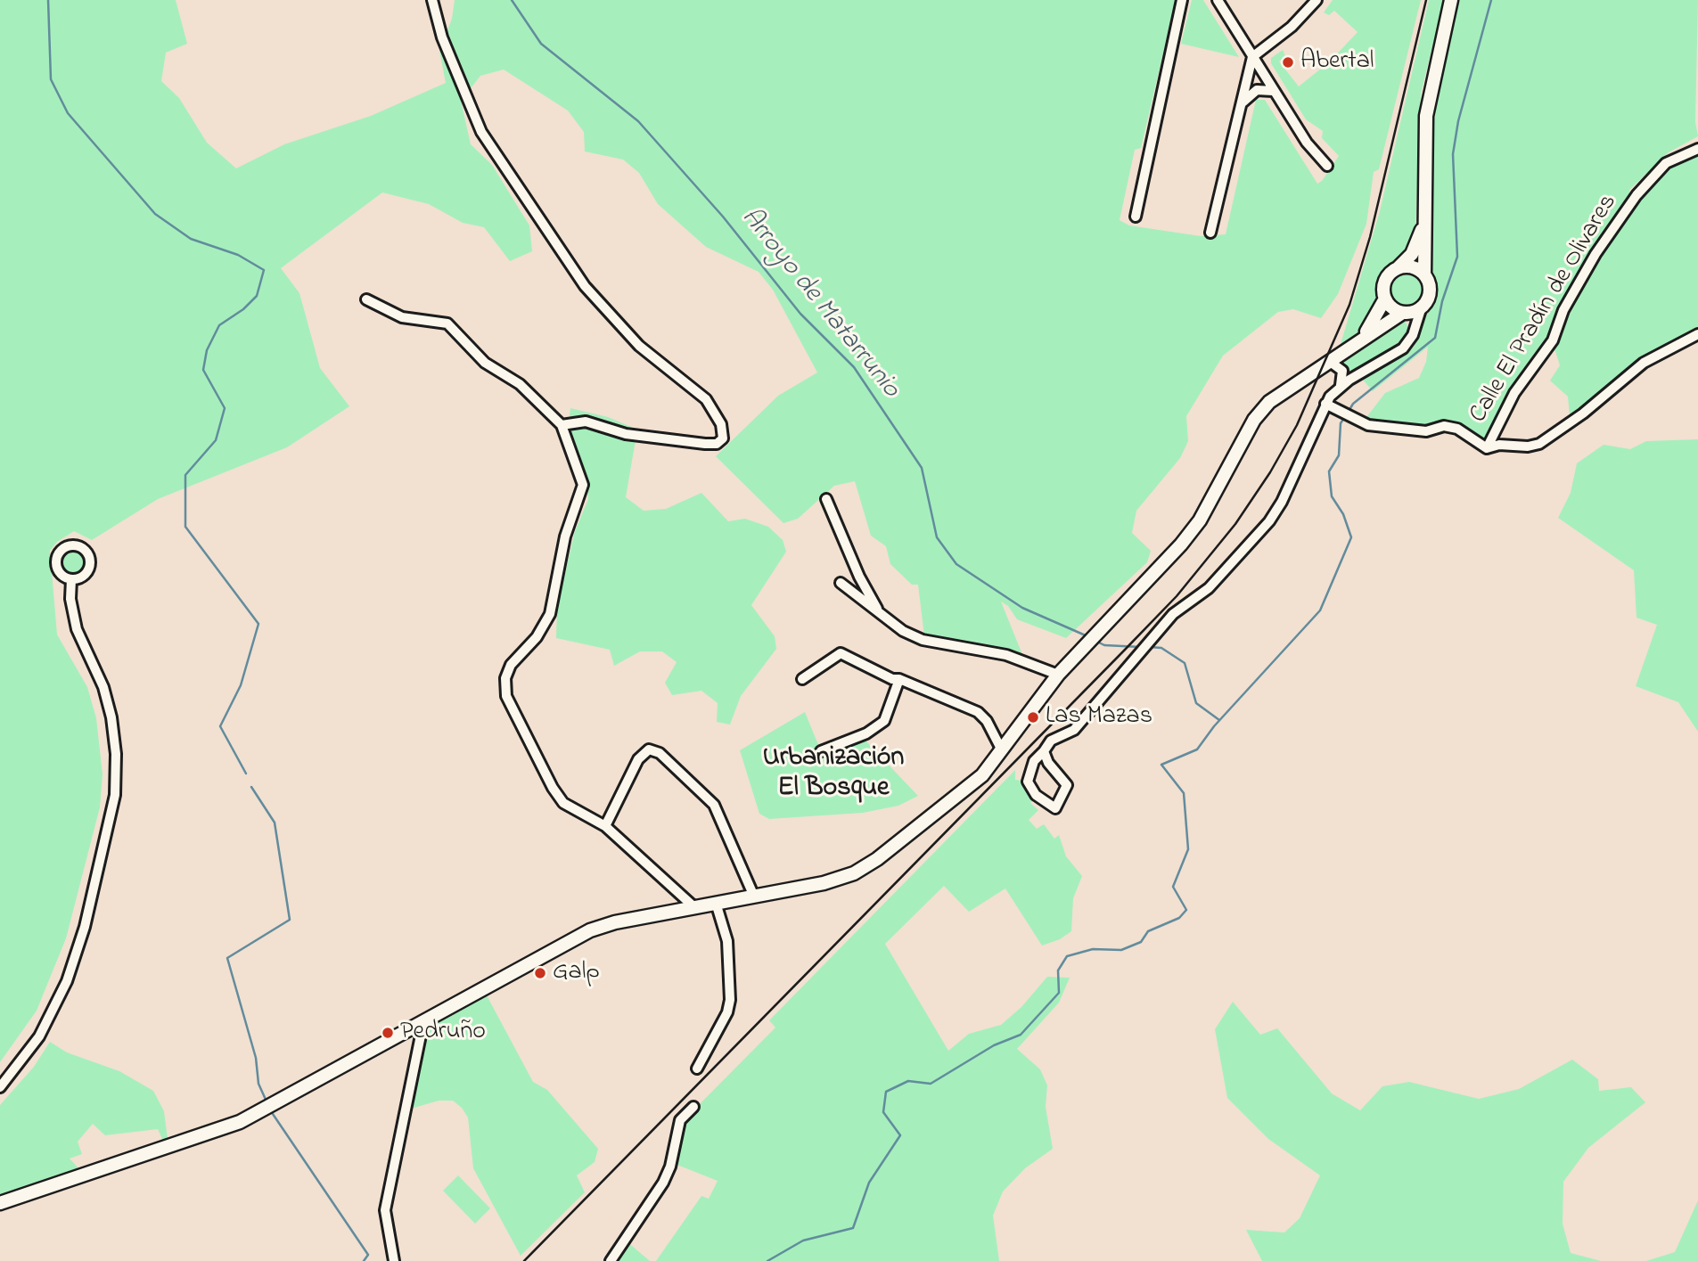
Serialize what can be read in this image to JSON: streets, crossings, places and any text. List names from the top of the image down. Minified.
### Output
{"streets":{"street":["Calle El Pradín de Olivares"]},"districts":["Urbanización El Bosque"],"water":["Arroyo de Matarrunio"],"places":["Abertal","Las Mazas","Galp","Pedruño"]}
